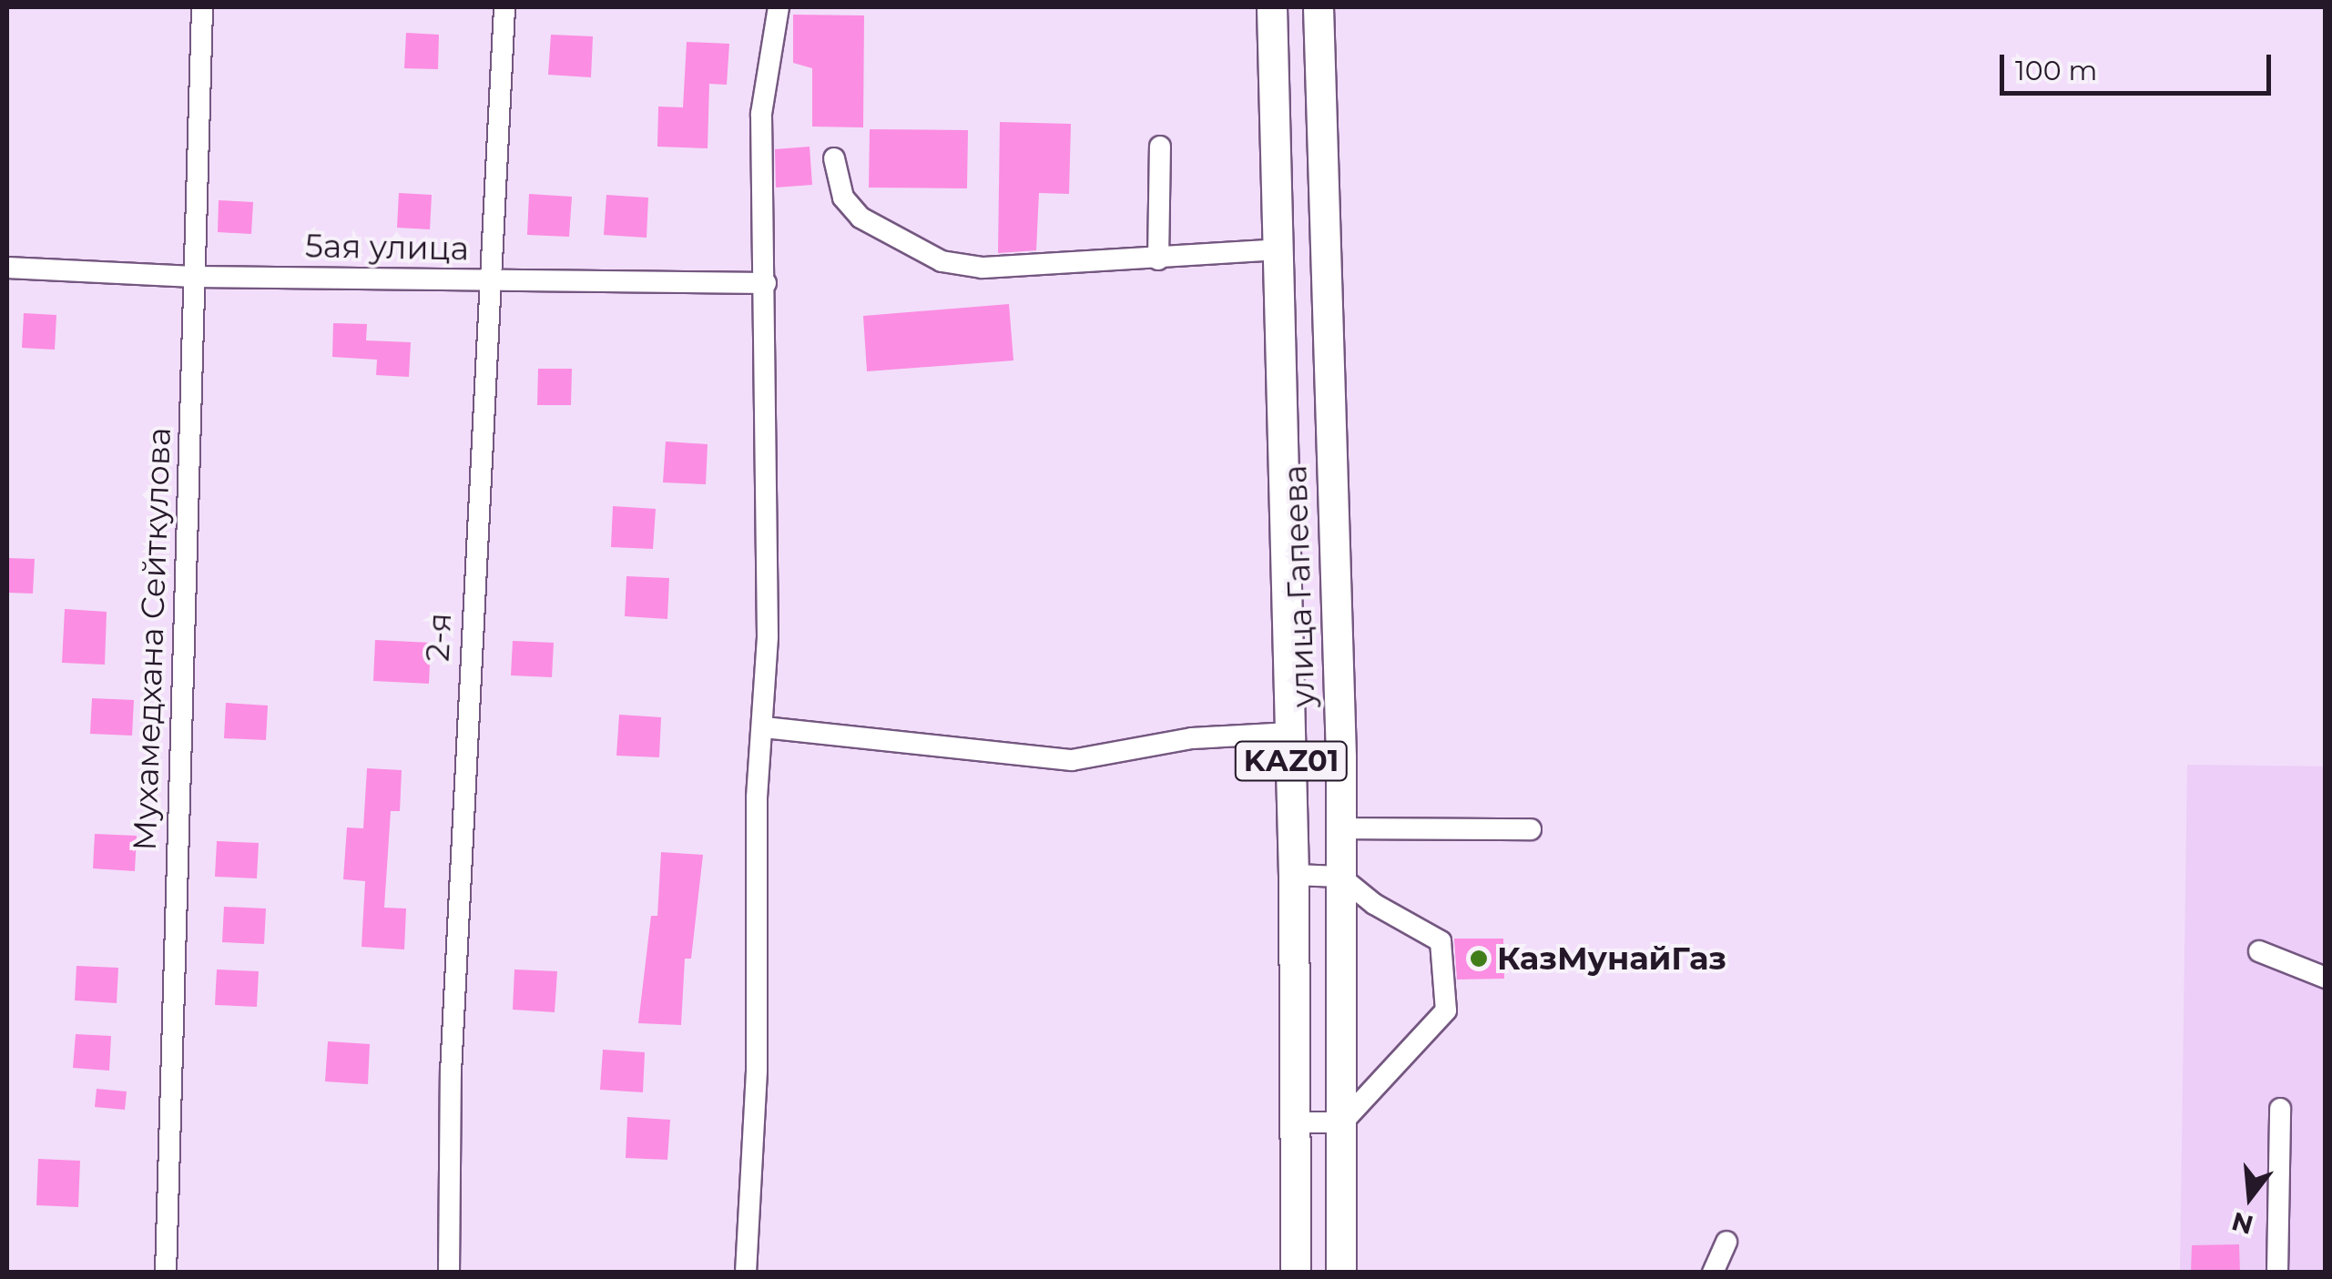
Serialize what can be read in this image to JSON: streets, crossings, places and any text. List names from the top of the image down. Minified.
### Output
{"streets":{"highway":["улица Гапеева","KАZ01"],"street":["5ая улица","2-я","Мухамедхана Сейткулова"]},"crossings":[["5ая улица","2-я"],["5ая улица","Мухамедхана Сейткулова"]],"places":["КазМунайГаз"],"scale_bar":"100 m","north":"bottom"}
